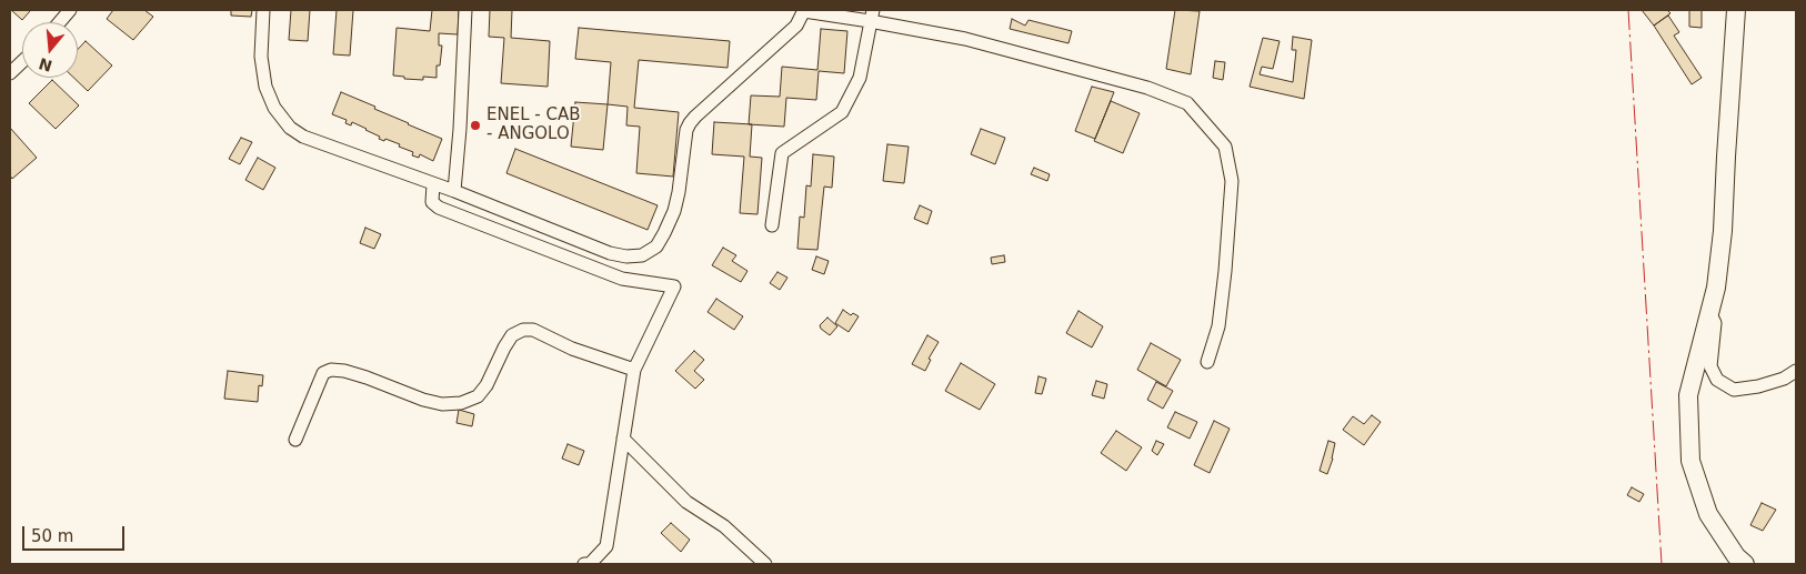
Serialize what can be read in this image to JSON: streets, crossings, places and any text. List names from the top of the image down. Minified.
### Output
{"places":["ENEL - CAB - ANGOLO"],"scale_bar":"50 m","north":"bottom"}
